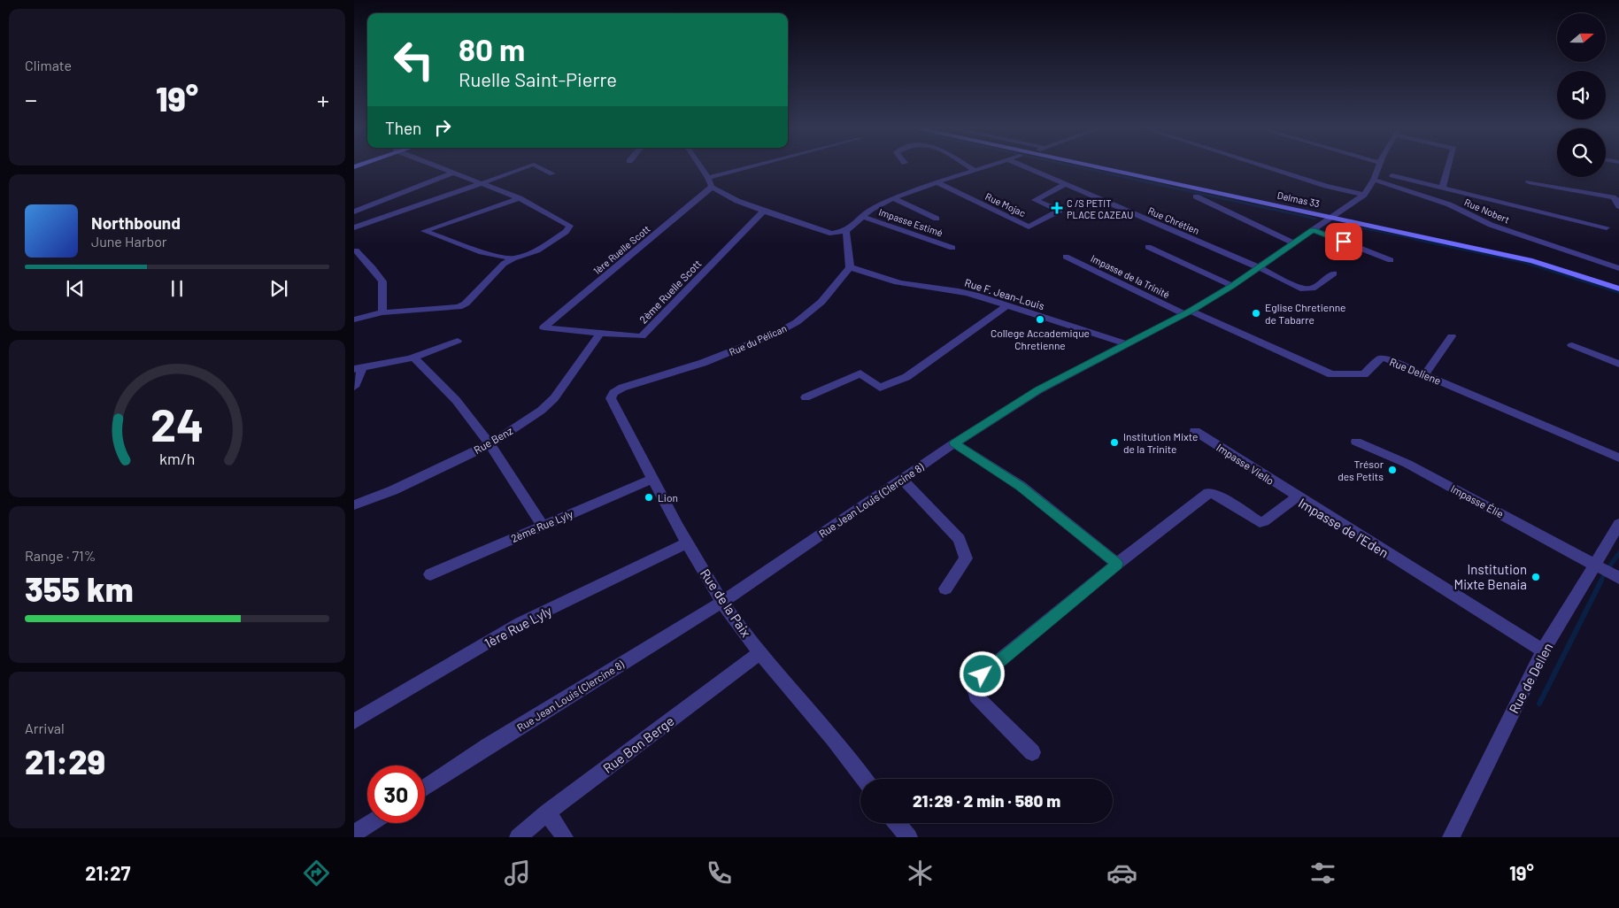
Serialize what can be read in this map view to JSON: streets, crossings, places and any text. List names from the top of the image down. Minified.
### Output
{"streets":{"main road":["Delmas 33"],"street":["Rue Mojac","Rue Nobert","Rue Chrétien","Impasse Estimé","1ère Ruelle Scott","Impasse de la Trinité","2ème Ruelle Scott","Rue F. Jean-Louis","Rue du Pélican","Rue Deliene","Rue Benz","Impasse Viello","Rue Jean Louis (Clercine 8)","Impasse Élie","2ème Rue Lyly","Impasse de l'Eden","Rue de la Paix","1ère Rue Lyly","Rue de Dellen","Rue Bon Berge"]},"crossings":[["Delmas 33","Rue Jean Louis (Clercine 8)"],["Rue Mojac","Rue Chrétien"],["Rue Nobert","Rue Jean Louis (Clercine 8)"],["Rue Chrétien","Rue Jean Louis (Clercine 8)"],["1ère Ruelle Scott","2ème Ruelle Scott"],["Impasse de la Trinité","Rue Deliene"],["Impasse de la Trinité","Rue Jean Louis (Clercine 8)"],["2ème Ruelle Scott","Rue Benz"],["Rue F. Jean-Louis","Rue du Pélican"],["Rue F. Jean-Louis","Rue Jean Louis (Clercine 8)"],["Rue du Pélican","Rue de la Paix"],["Rue Deliene","Rue Jean Louis (Clercine 8)"],["Impasse Viello","Impasse de l'Eden"],["Rue Jean Louis (Clercine 8)","Rue de la Paix"],["Impasse Élie","Rue de Dellen"],["2ème Rue Lyly","Rue de la Paix"],["Impasse de l'Eden","Rue de Dellen"],["Rue de la Paix","1ère Rue Lyly"],["Rue de la Paix","Rue Bon Berge"]],"places":{"health":["C /S PETIT PLACE CAZEAU"],"other":["Eglise Chretienne de Tabarre","College Accademique Chretienne","Institution Mixte de la Trinite","Trésor des Petits","Lion","Institution Mixte Benaia"]},"north":"right","page":{"tile":["Climate",["Range · 71%","355 km"],["Arrival","21:29"]],"turn":["80 m","Ruelle Saint-Pierre"],"heat":["−","19°","+"],"then":"Then","song":["Northbound","June Harbor"],"limit":"30","trip":"21:29 · 2 min · 580 m","tabs":["21:27","19°"],"gauge":["24","km/h"]}}
